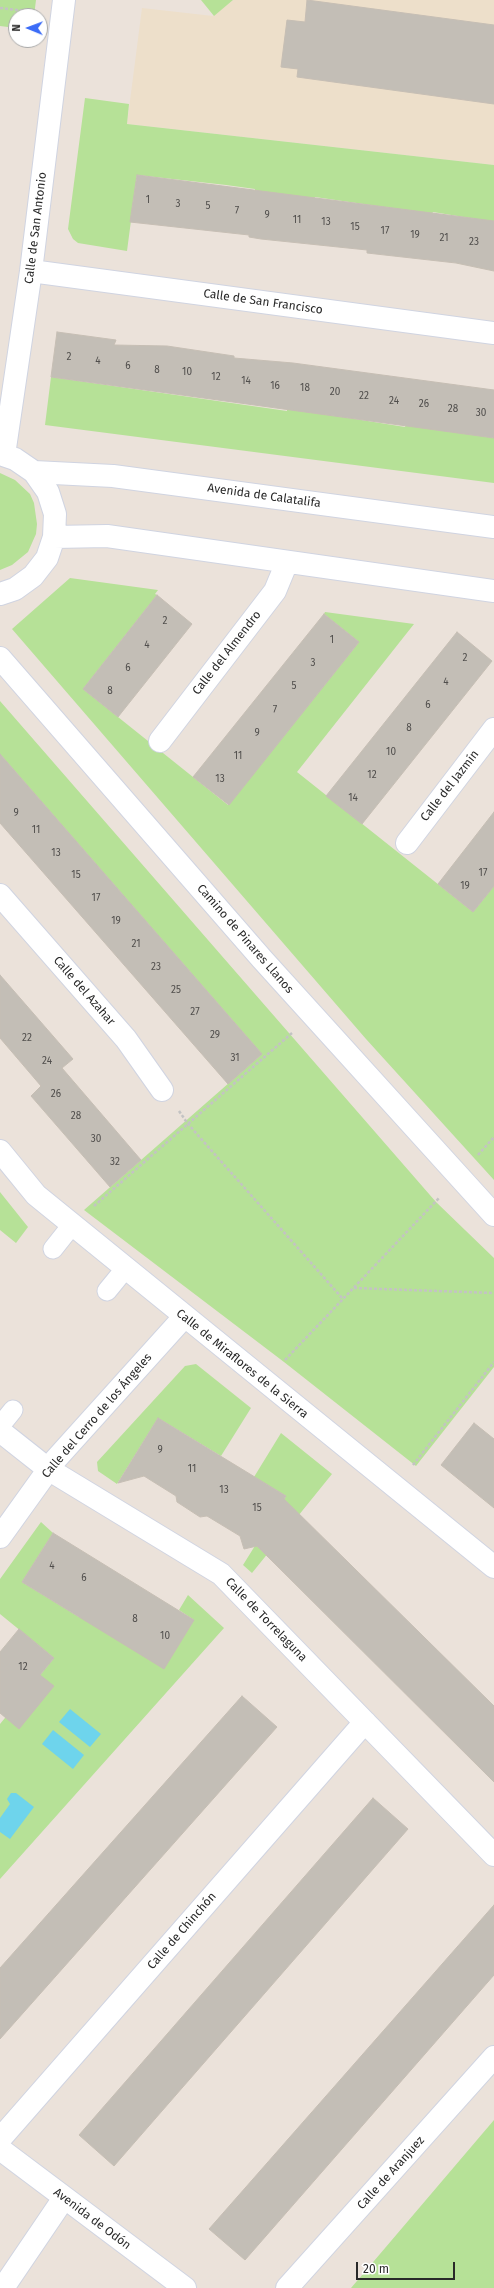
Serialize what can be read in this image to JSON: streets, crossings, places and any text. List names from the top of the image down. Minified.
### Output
{"streets":{"street":["Calle de San Antonio","Calle de San Francisco","Avenida de Calatalifa","Calle del Almendro","Calle del Jazmín","Camino de Pinares Llanos","Calle del Azahar","Calle de Miraflores de la Sierra","Calle del Cerro de los Ángeles","Calle de Torrelaguna","Calle de Chinchón","Calle de Aranjuez","Avenida de Odón"]},"crossings":[["Calle de San Antonio","Calle de San Francisco"],["Calle de Miraflores de la Sierra","Calle del Cerro de los Ángeles"],["Calle del Cerro de los Ángeles","Calle de Torrelaguna"],["Calle de Torrelaguna","Calle de Chinchón"]],"house_numbers":["1","3","5","7","9","11","13","15","17","19","21","23","2","4","6","8","10","12","14","16","18","20","22","24","26","28","30","2","1","4","2","3","6","4","5","8","6","7","8","9","10","11","12","13","14","9","11","13","17","15","19","17","19","21","23","25","27","29","22","31","24","26","28","30","32","9","11","13","15","4","6","8","10","12"],"scale_bar":"20 m","north":"left"}
